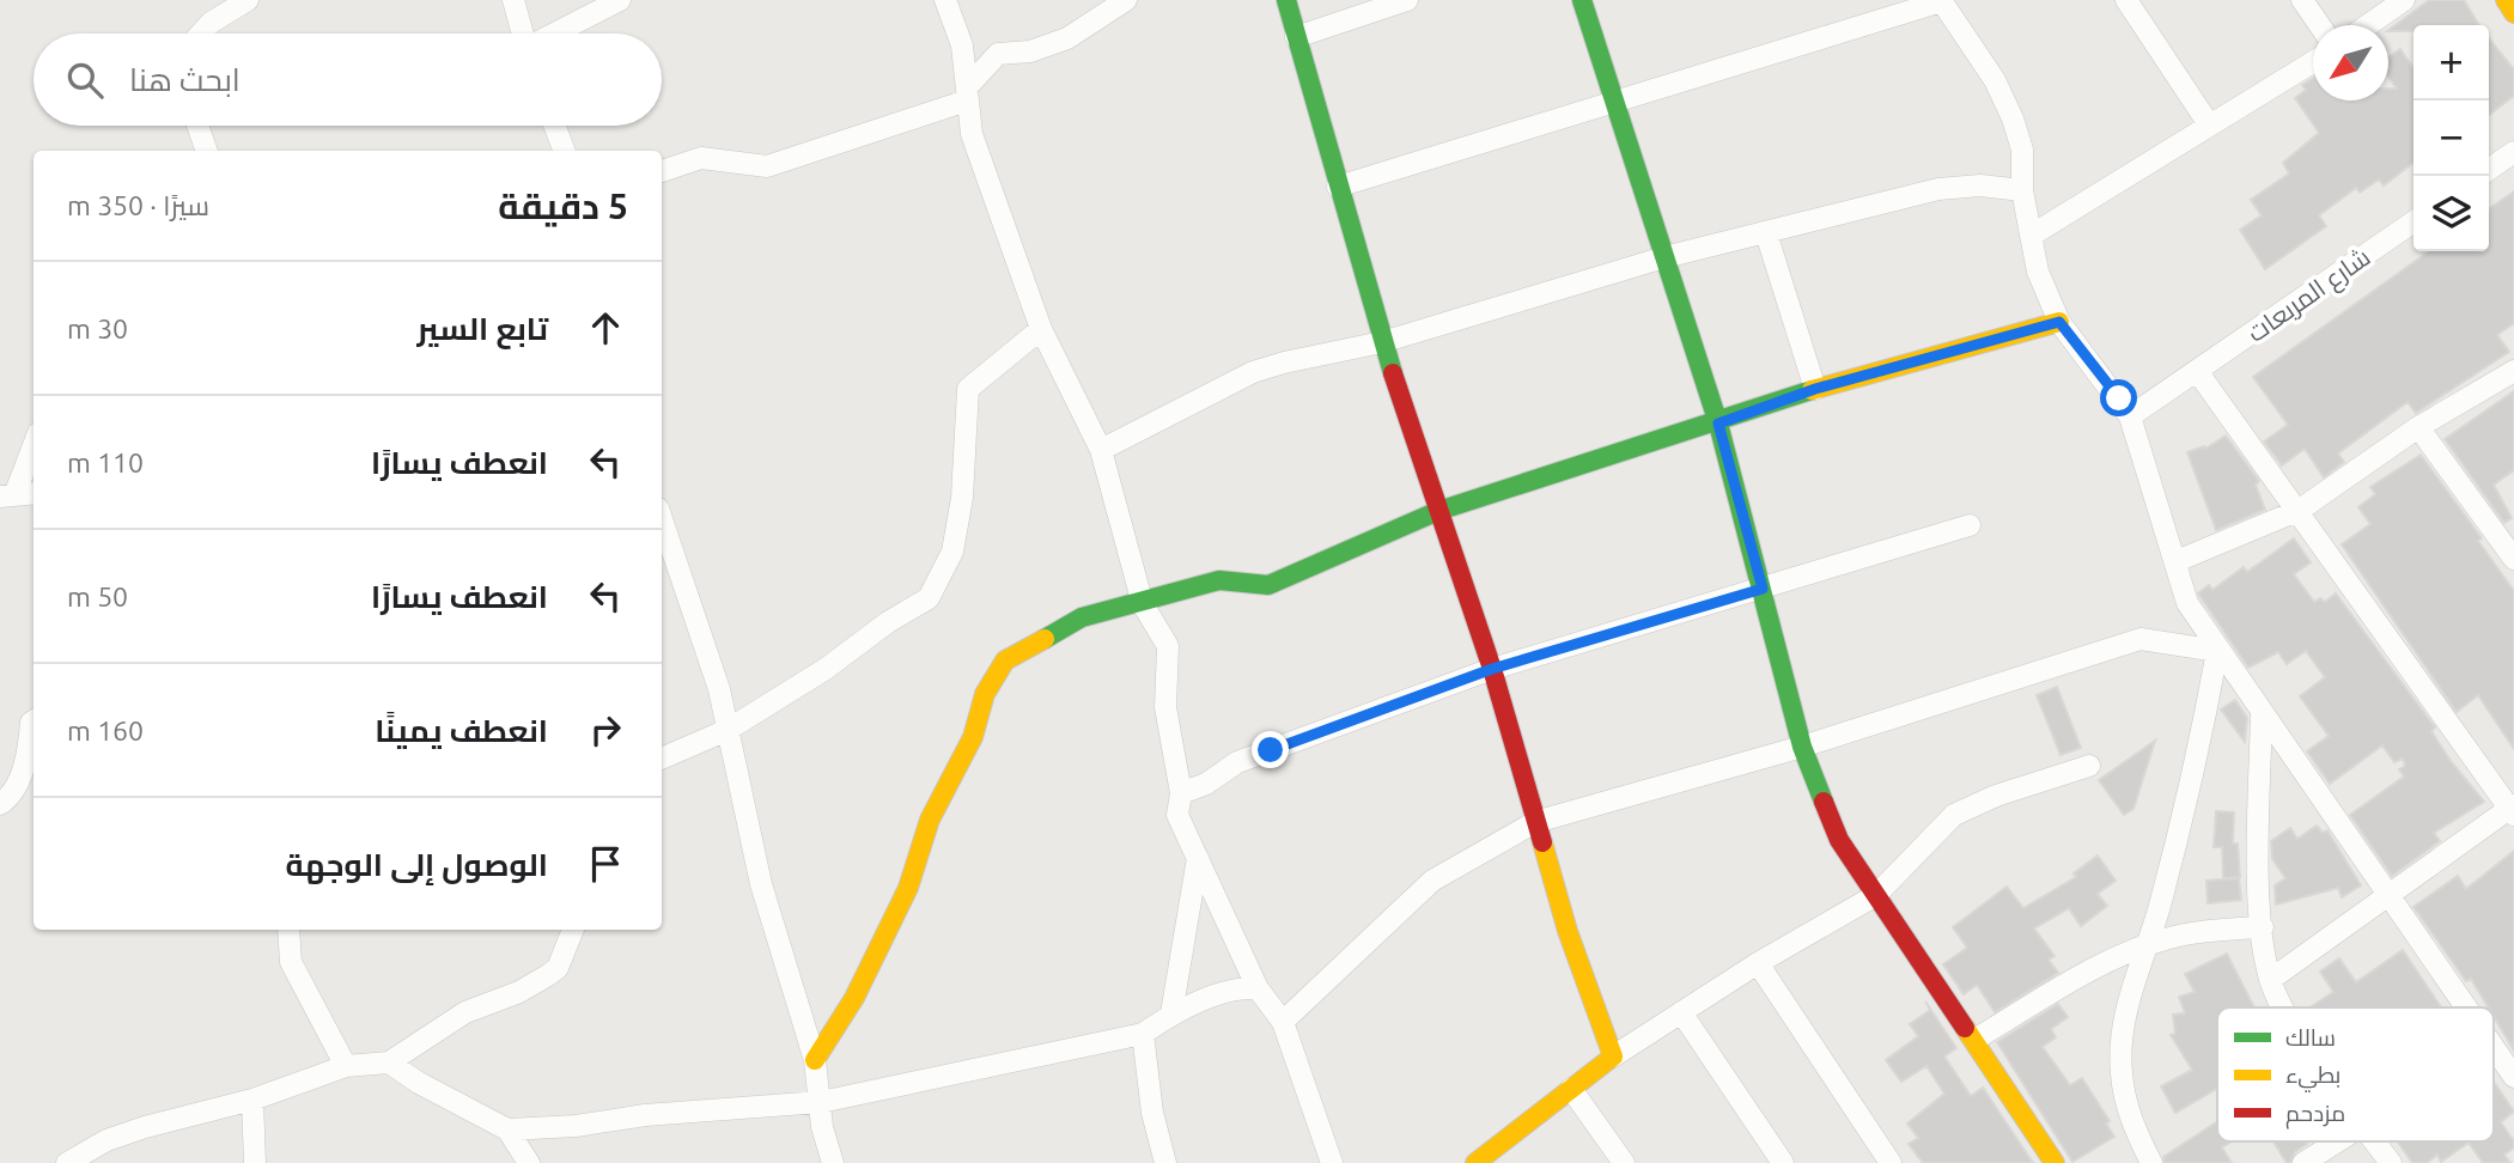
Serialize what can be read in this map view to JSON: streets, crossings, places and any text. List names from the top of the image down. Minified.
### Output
{"streets":{"street":["شارع المربعات"]},"legend":["سالك","بطيء","مزدحم"],"north":"bottom left","page":{"map_buttons":["+","−"],"search":"ابحث هنا","heading":["5 دقيقة","سيرًا · 350 m"],"list":[["تابع السير","30 m"],["انعطف يسارًا","110 m"],["انعطف يسارًا","50 m"],["انعطف يمينًا","160 m"],"الوصول إلى الوجهة"]}}
